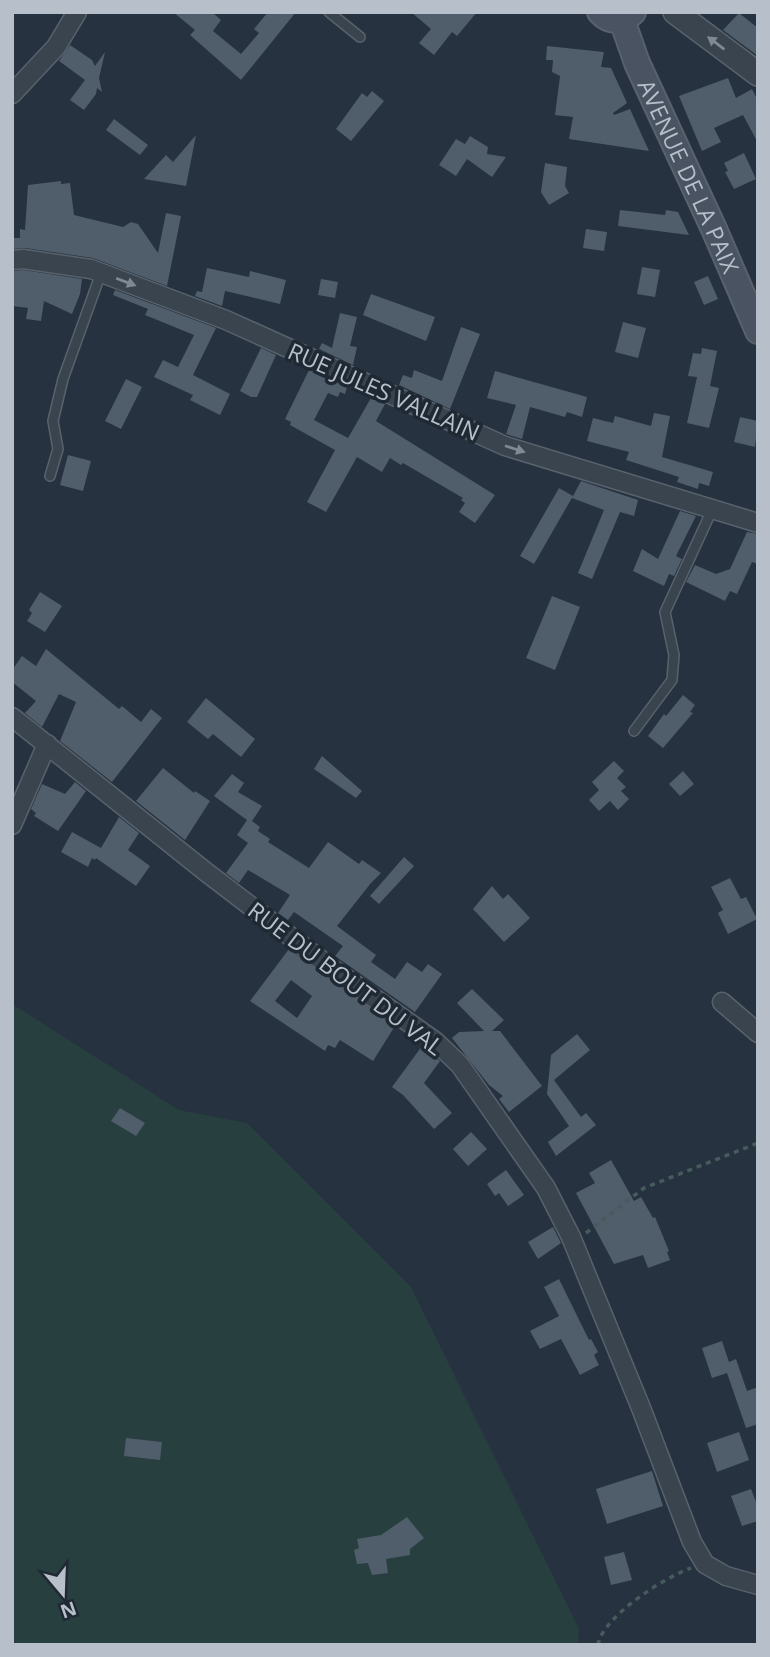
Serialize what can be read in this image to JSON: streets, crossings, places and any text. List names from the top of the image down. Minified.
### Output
{"streets":{"main road":["AVENUE DE LA PAIX"],"street":["RUE JULES VALLAIN","RUE DU BOUT DU VAL"]},"one_way":["RUE JULES VALLAIN"],"north":"bottom"}
